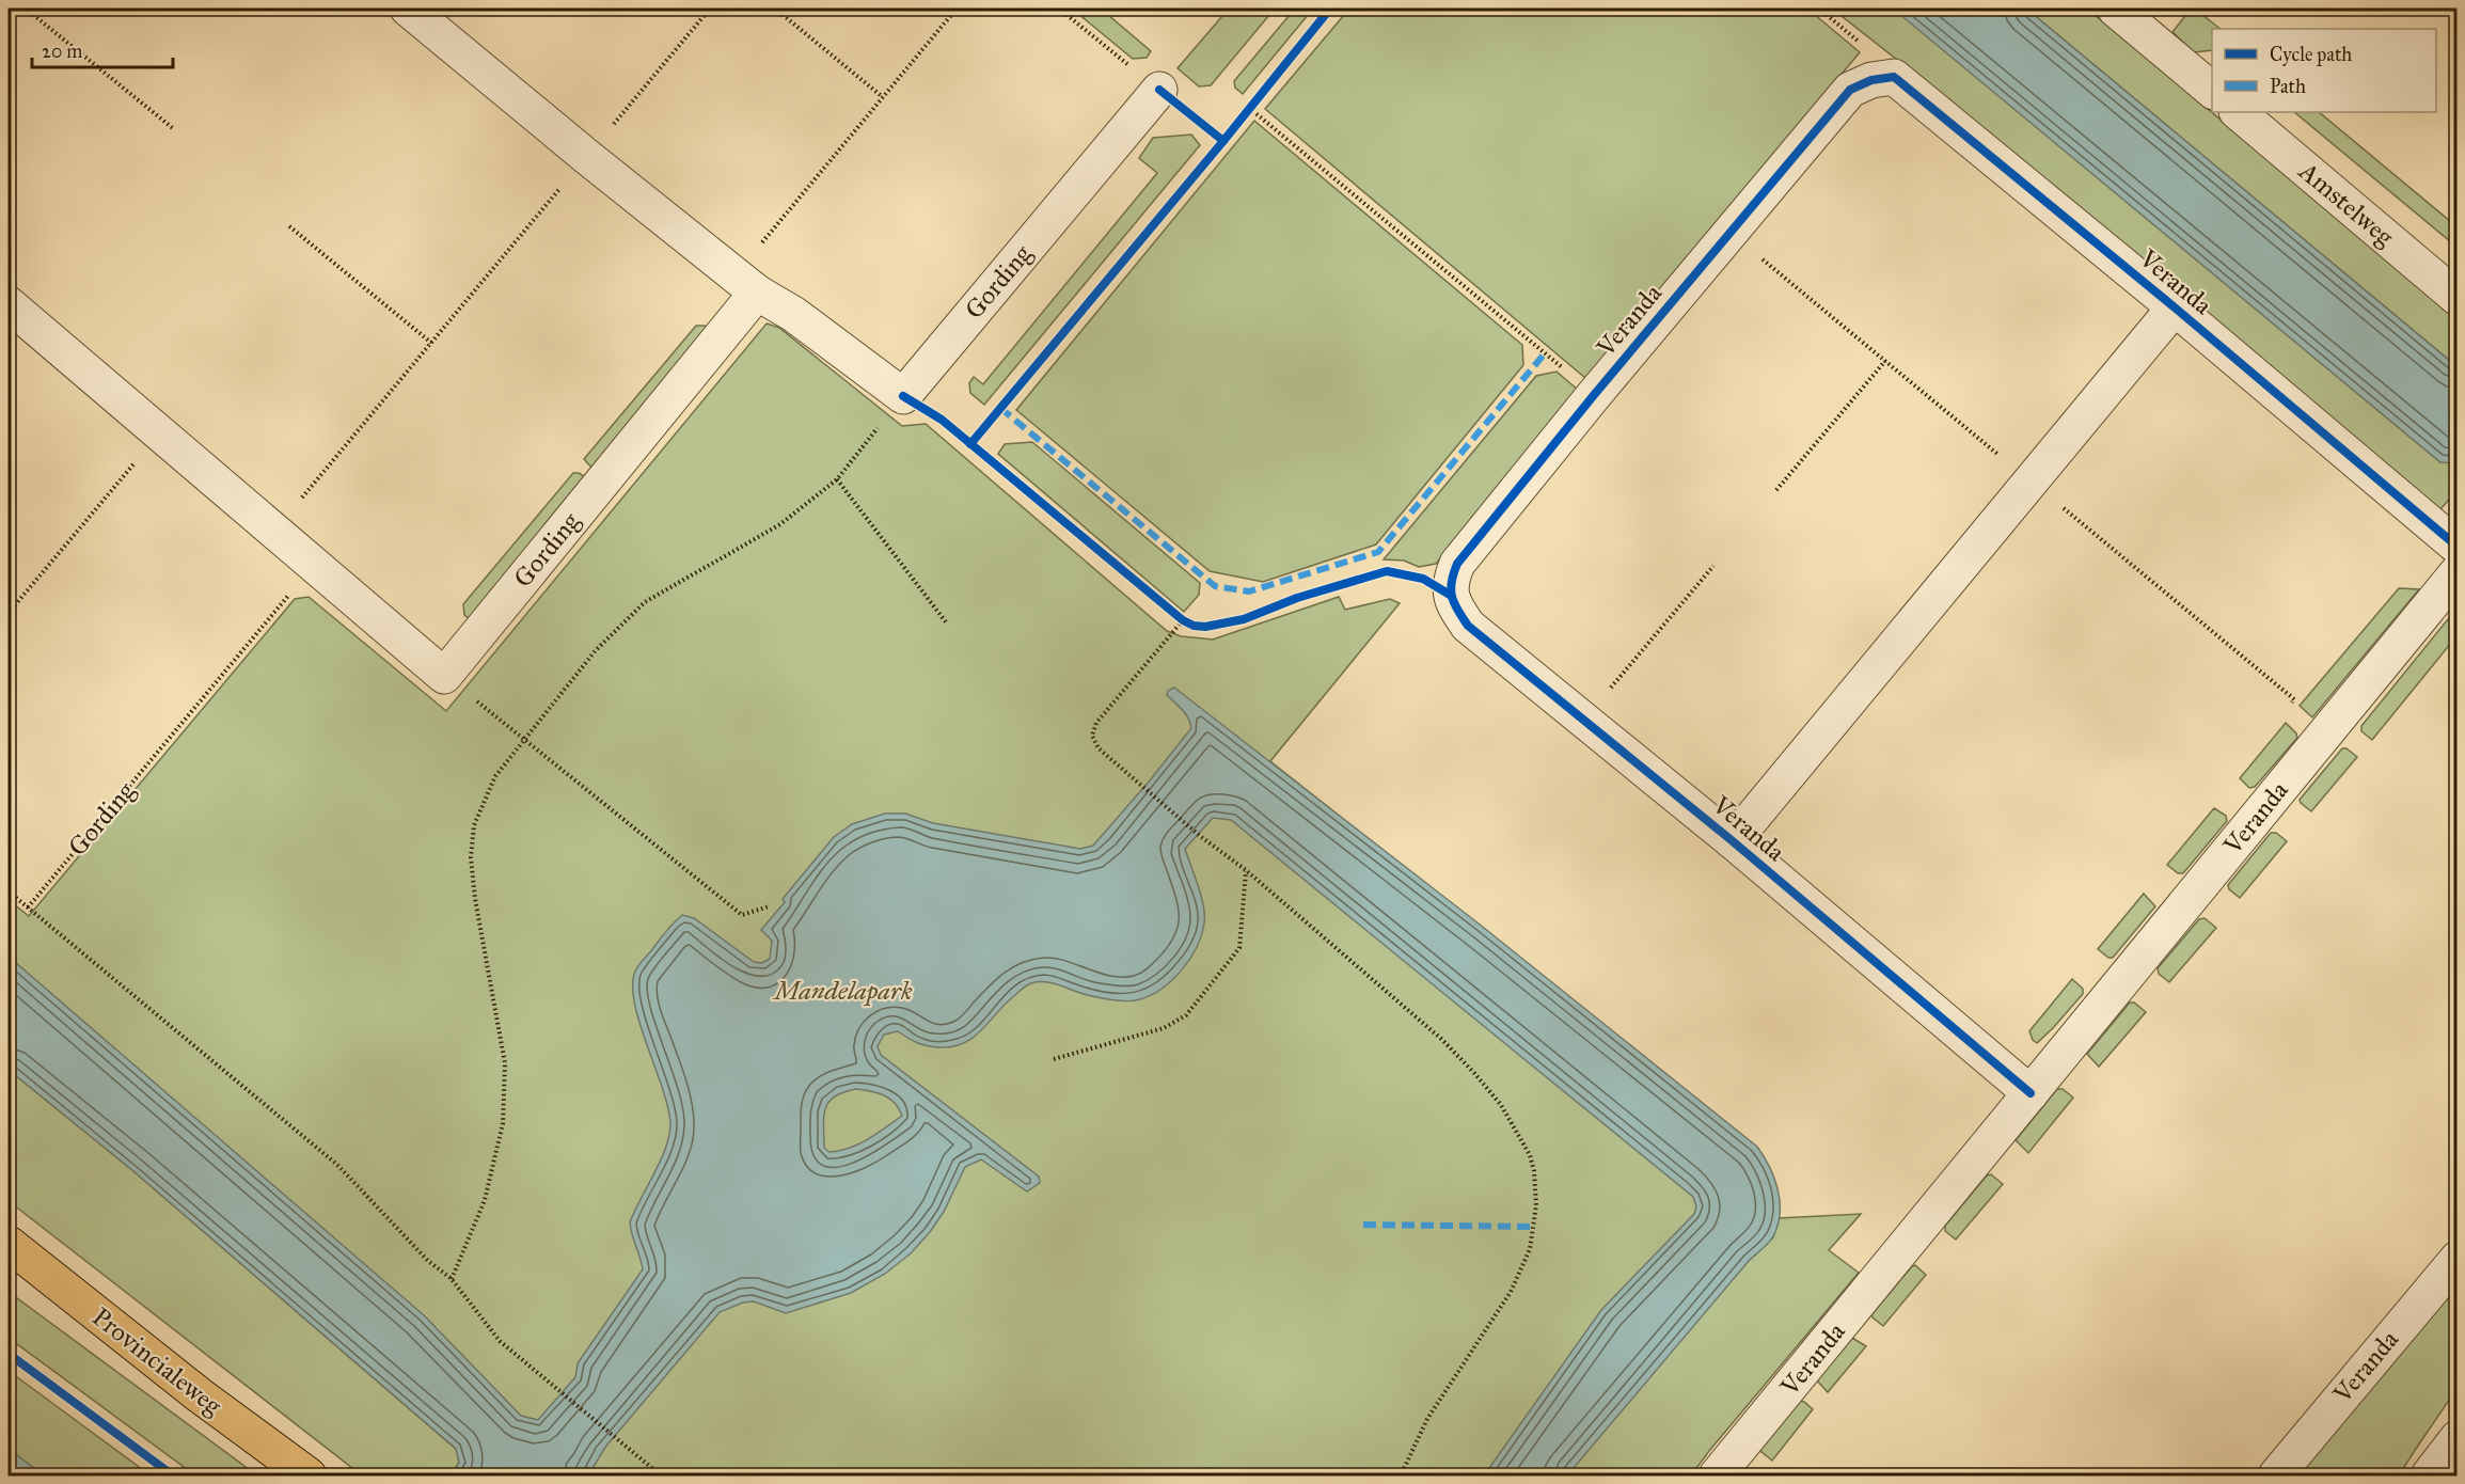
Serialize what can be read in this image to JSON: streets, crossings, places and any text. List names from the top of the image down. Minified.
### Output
{"streets":{"main road":["Provincialeweg"],"street":["Amstelweg","Gording","Veranda"]},"parks":["Mandelapark"],"legend":["Cycle path","Path"],"scale_bar":"20 m"}
